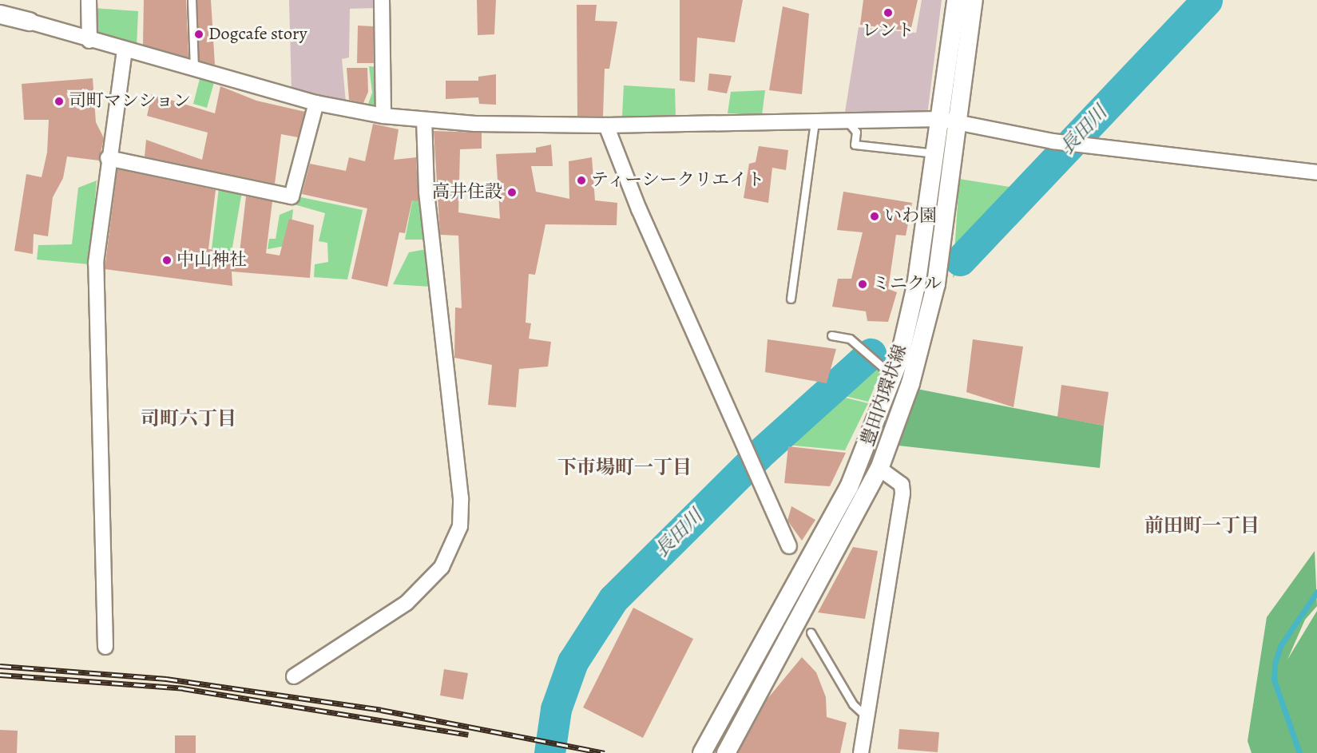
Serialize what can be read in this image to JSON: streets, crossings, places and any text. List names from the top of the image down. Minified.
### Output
{"streets":{"street":["豊田内環状線"]},"districts":["司町六丁目","下市場町一丁目","前田町一丁目"],"water":["長田川"],"places":["レント","Dogcafe story","司町マンション","ティーシークリエイト","高井住設","いわ園","中山神社","ミニクル"]}
